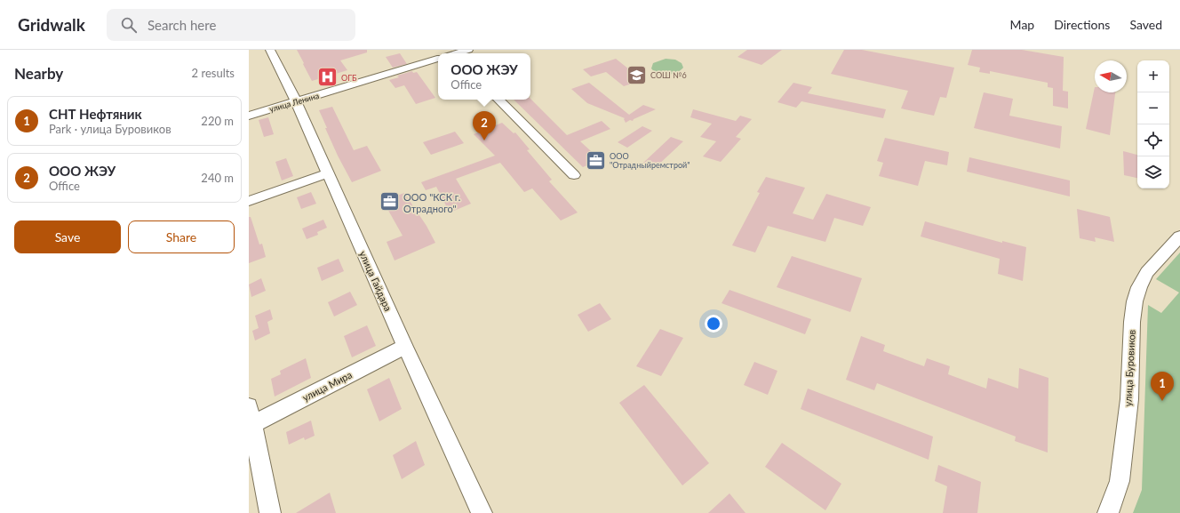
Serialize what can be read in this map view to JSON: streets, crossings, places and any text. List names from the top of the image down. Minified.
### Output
{"streets":{"street":["улица Ленина","улица Гайдара","улица Буровиков","улица Мира"]},"crossings":[["улица Ленина","улица Гайдара"],["улица Гайдара","улица Мира"]],"places":{"school or university":["СОШ №6"],"hospital":["ОГБ"],"office":["ООО \"Отрадныйремстрой\"","ООО \"КСК г. Отрадного\""]},"north":"left","page":{"header":"Gridwalk","search":"Search here","nav":["Map","Directions","Saved"],"heading":["Nearby","2 results"],"popup":["ООО ЖЭУ","Office"],"map_buttons":["+","−"],"list":[{"mark":"1","name":"СНТ Нефтяник","note":"Park · улица Буровиков","value":"220 m"},{"mark":"2","name":"ООО ЖЭУ","note":"Office","value":"240 m"}],"pins":["2","1"],"buttons":["Save","Share"]}}
